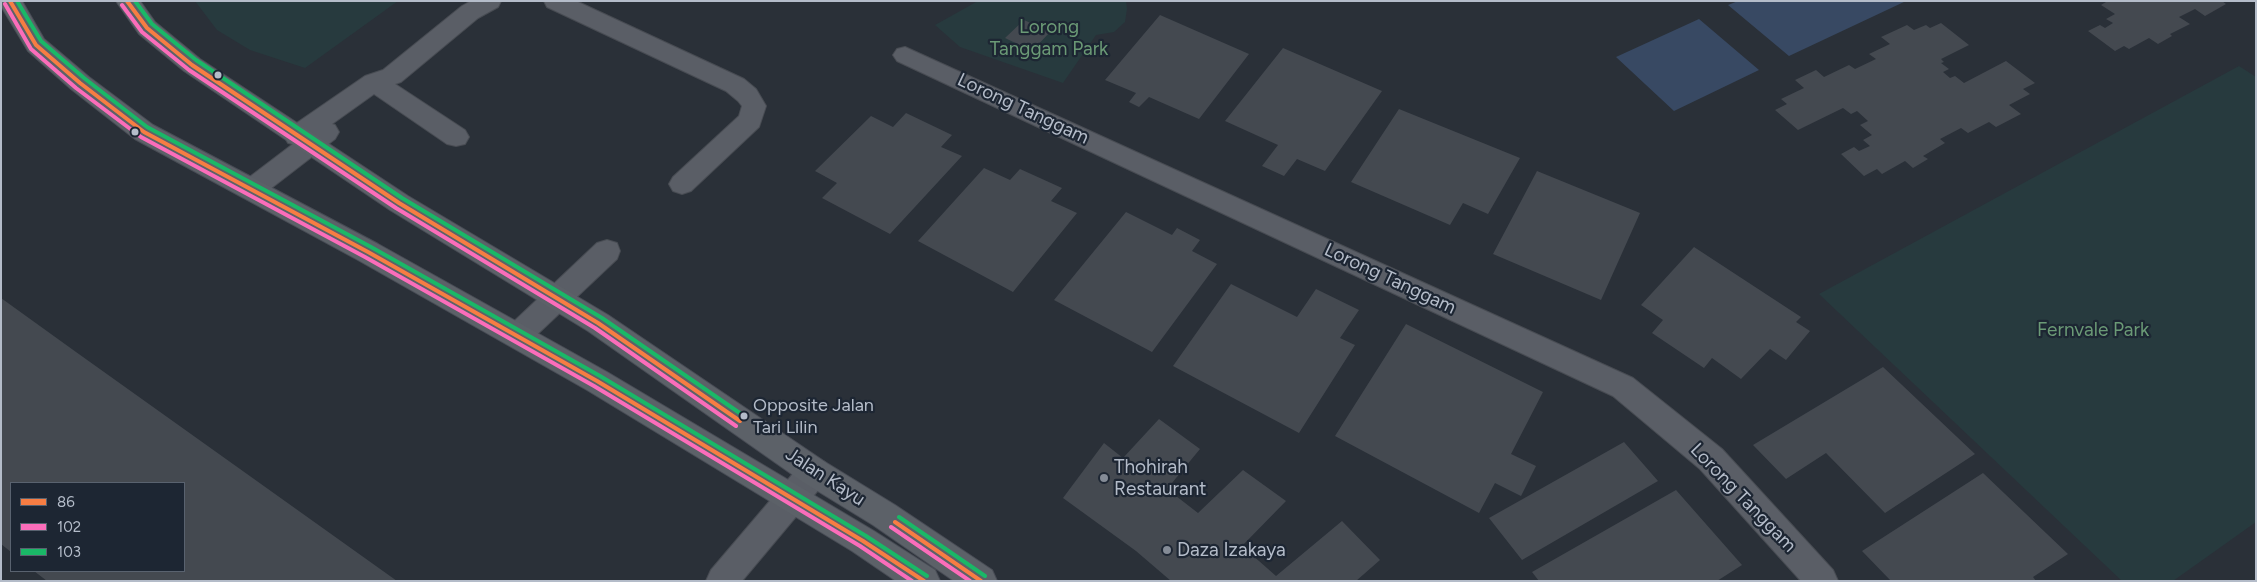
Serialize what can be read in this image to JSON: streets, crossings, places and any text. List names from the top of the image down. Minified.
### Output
{"streets":{"main road":["Jalan Kayu"],"street":["Lorong Tanggam"]},"parks":["Lorong Tanggam Park","Fernvale Park"],"places":["Opposite Jalan Tari Lilin","Thohirah Restaurant","Daza Izakaya"],"lines":["transit line 86","transit line 103","transit line 102"],"legend":["86","102","103"]}
